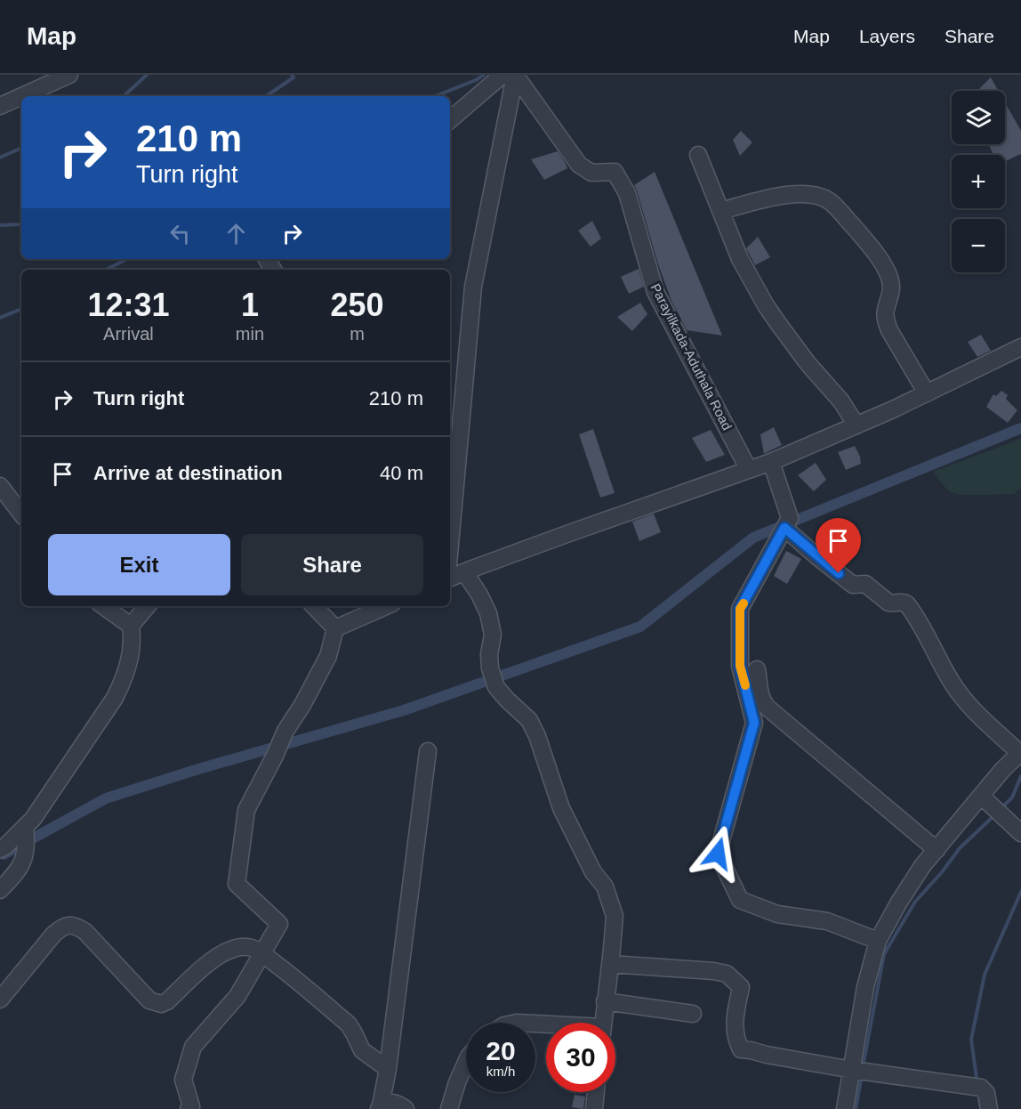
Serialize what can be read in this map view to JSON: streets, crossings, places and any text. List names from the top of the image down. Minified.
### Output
{"streets":{"street":["Parayilkada-Aduthala Road"]},"page":{"header":"Map","nav":["Map","Layers","Share"],"map_buttons":["+","−"],"turn":["210 m","Turn right"],"eta":["12:31","Arrival","1","min","250","m"],"list":[{"name":"Turn right","value":"210 m"},{"name":"Arrive at destination","value":"40 m"}],"buttons":["Exit","Share"],"speed":"20 km/h","limit":"30"}}
